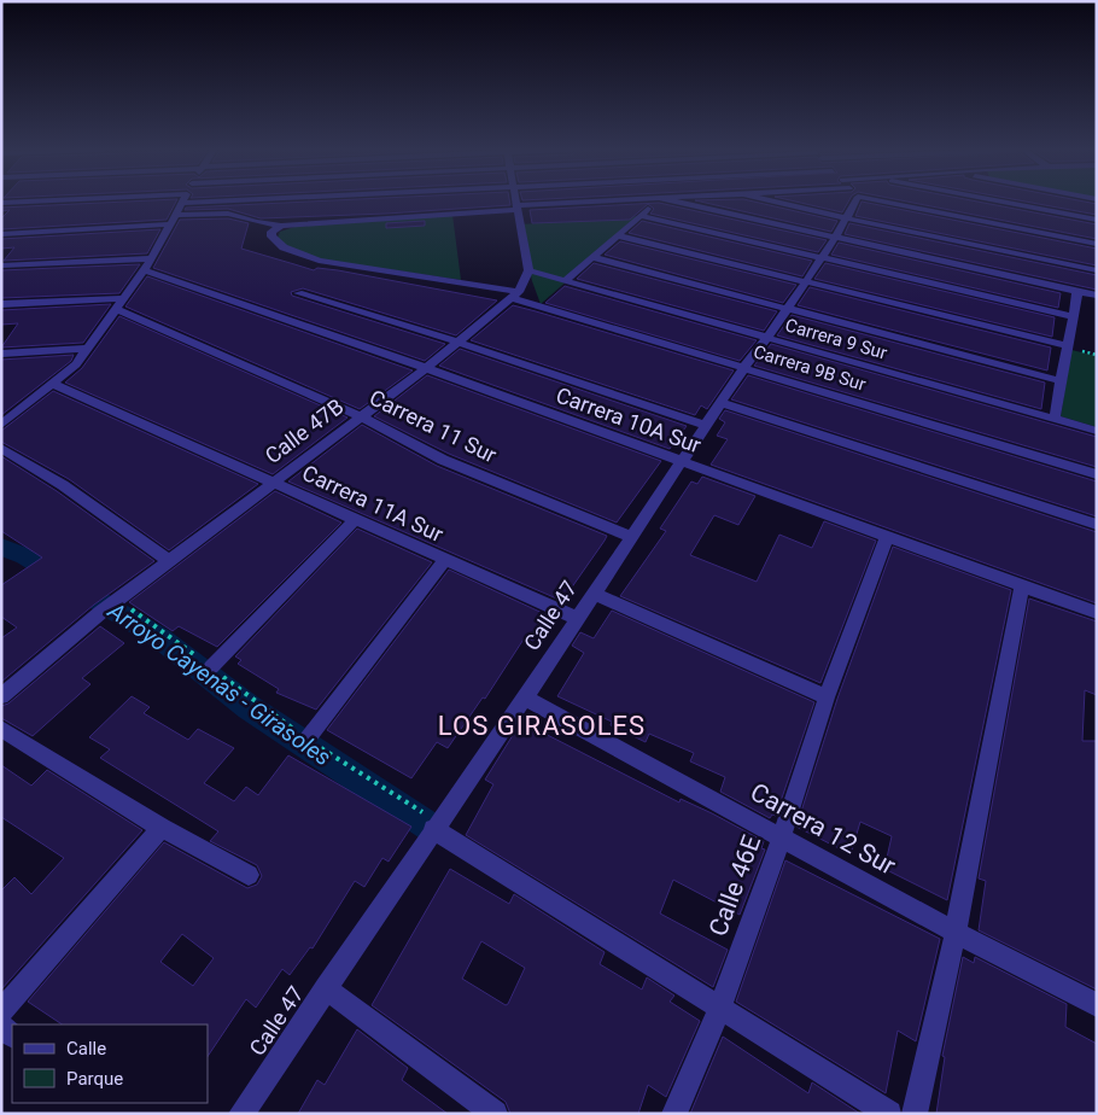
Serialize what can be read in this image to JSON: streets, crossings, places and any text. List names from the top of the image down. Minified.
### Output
{"streets":{"street":["Carrera 9 Sur","Carrera 9B Sur","Carrera 10A Sur","Carrera 11 Sur","Calle 47B","Carrera 11A Sur","Calle 47","Carrera 12 Sur","Calle 46E"]},"crossings":[["Carrera 9 Sur","Calle 47B"],["Carrera 9 Sur","Calle 47"],["Carrera 9B Sur","Calle 47B"],["Carrera 9B Sur","Calle 47"],["Carrera 10A Sur","Calle 47B"],["Carrera 10A Sur","Calle 47"],["Carrera 10A Sur","Calle 46E"],["Carrera 11 Sur","Calle 47B"],["Carrera 11 Sur","Calle 47"],["Calle 47B","Carrera 11A Sur"],["Carrera 11A Sur","Calle 47"],["Calle 47","Carrera 12 Sur"],["Carrera 12 Sur","Calle 46E"]],"districts":["LOS GIRASOLES"],"water":["Arroyo Cayenas - Girasoles"],"legend":["Calle","Parque"]}
